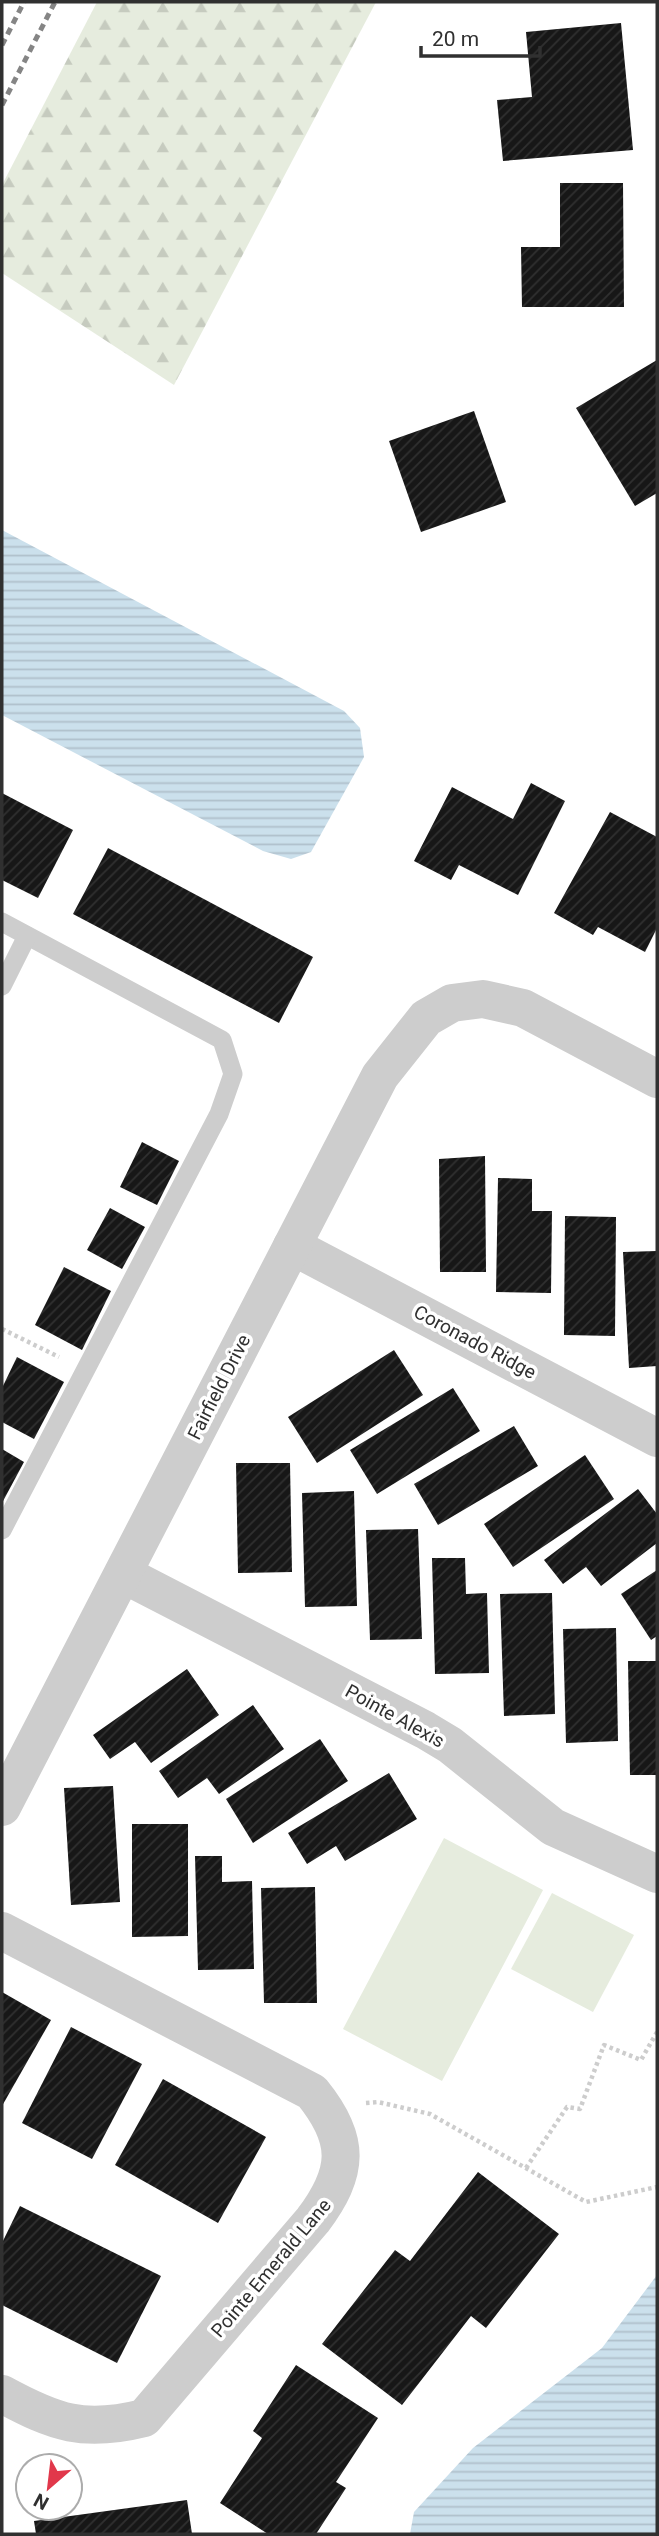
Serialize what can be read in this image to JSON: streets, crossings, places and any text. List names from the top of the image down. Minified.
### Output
{"streets":{"street":["Coronado Ridge","Fairfield Drive","Pointe Alexis","Pointe Emerald Lane"]},"crossings":[["Coronado Ridge","Fairfield Drive"],["Fairfield Drive","Pointe Alexis"]],"scale_bar":"20 m","north":"bottom left"}
